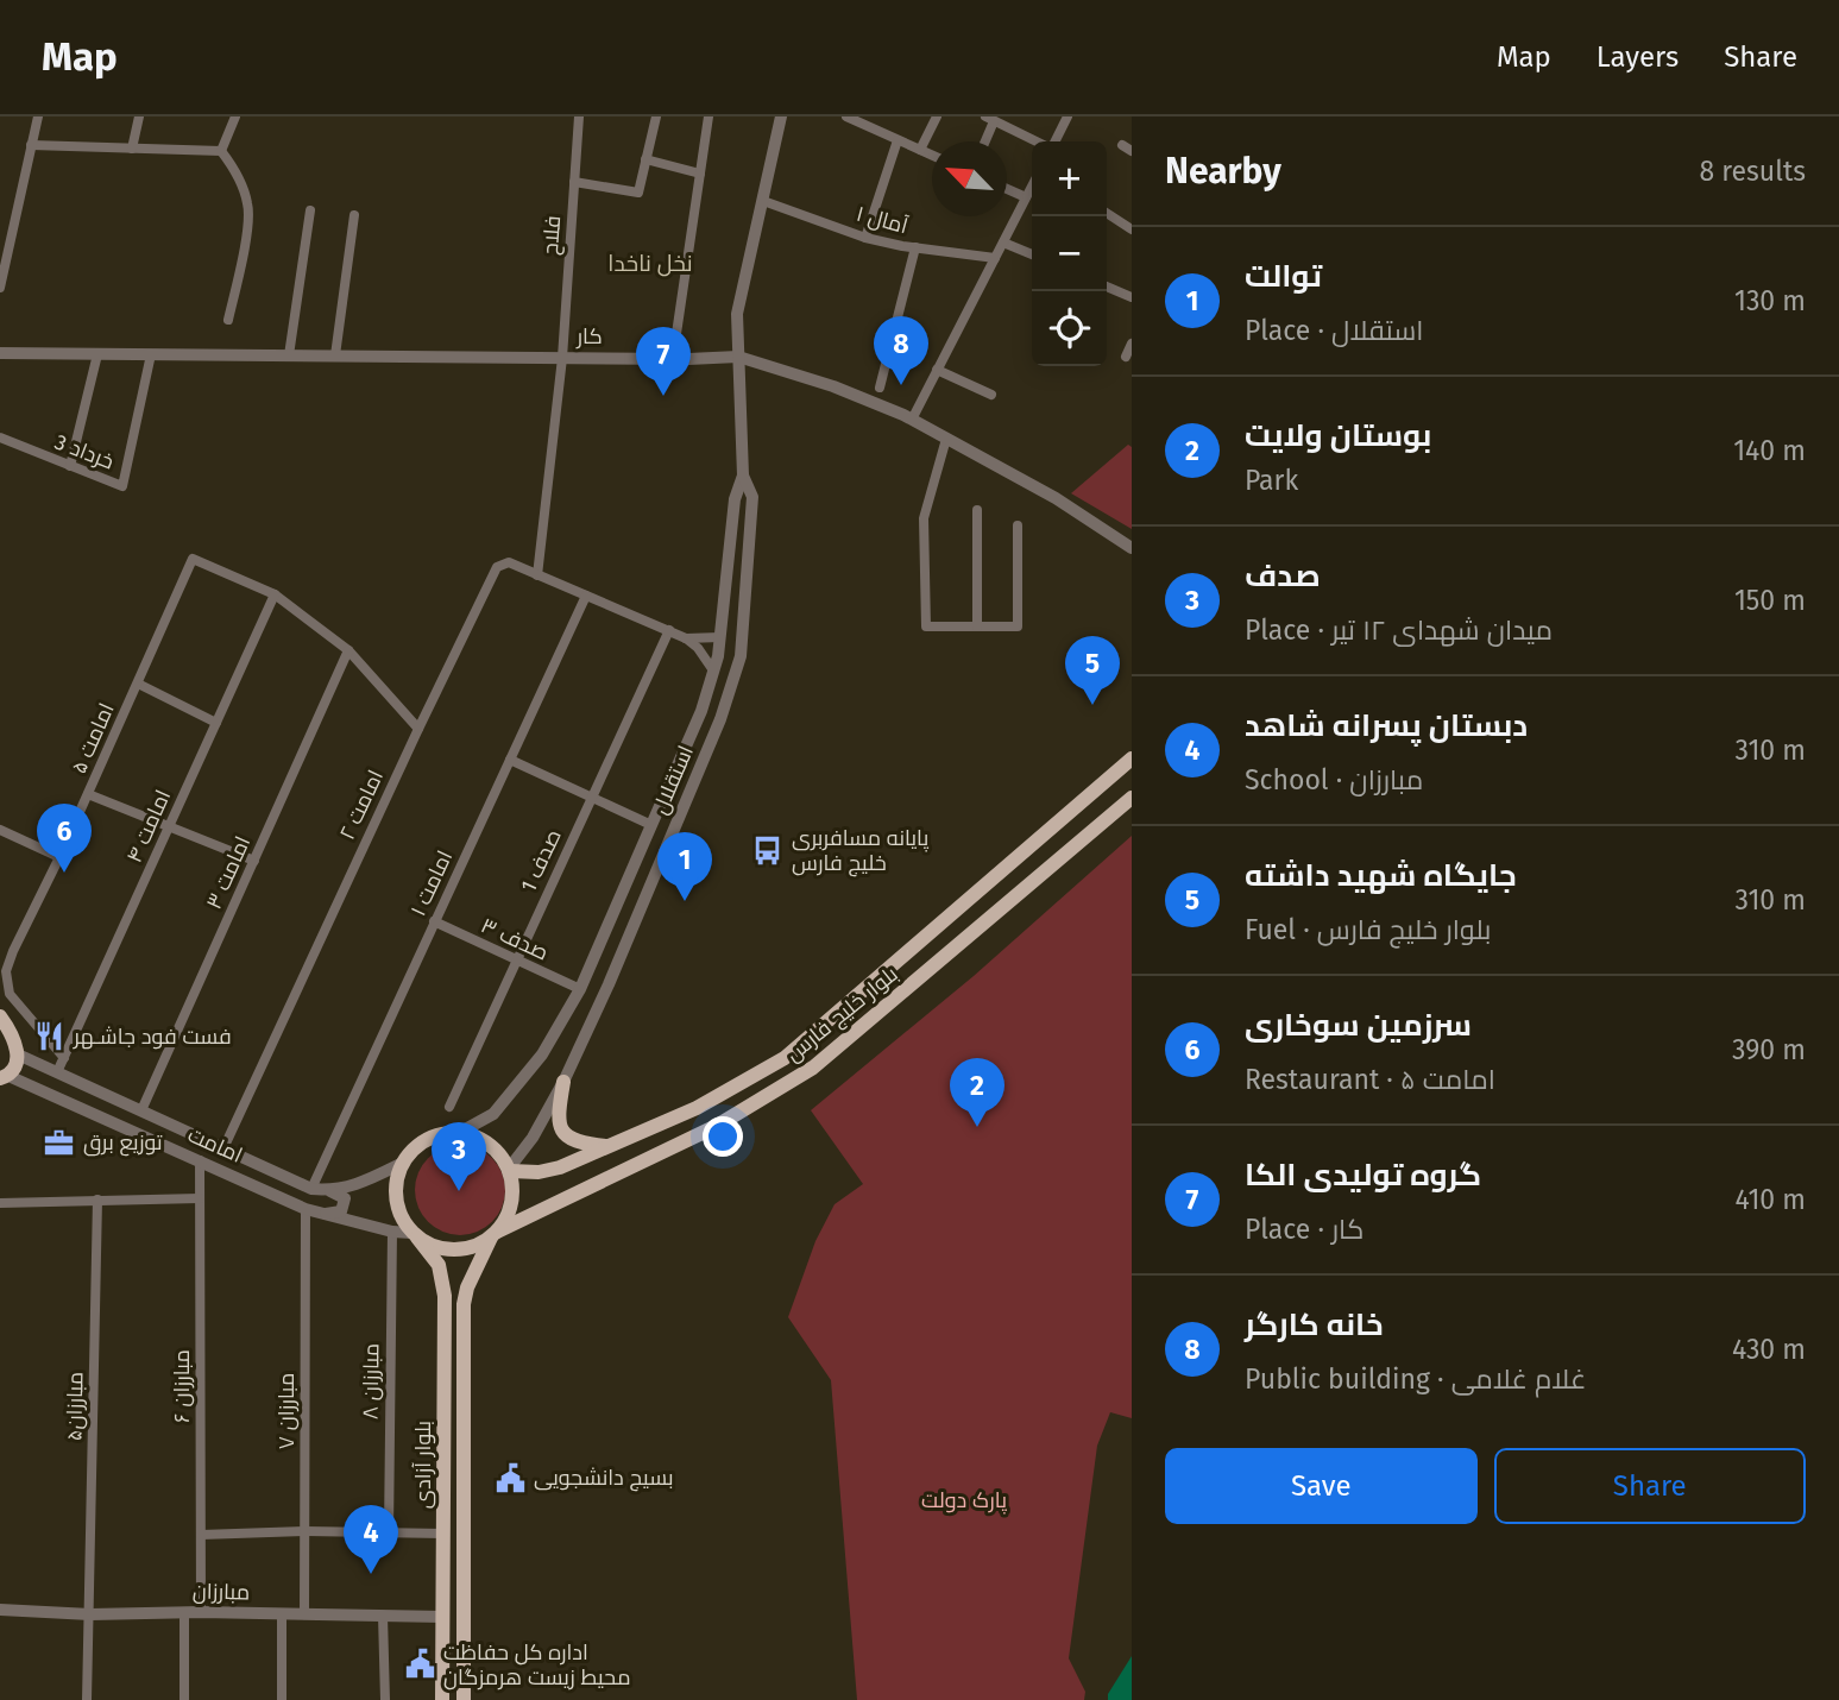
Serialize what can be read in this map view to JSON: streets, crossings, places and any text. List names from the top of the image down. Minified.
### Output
{"streets":{"main road":["بلوار خلیج فارس","بلوار آزادی"],"street":["آمال ۱","فلاح","کار","خرداد 3","امامت ۵","استقلال","امامت ۲","امامت ۴","صدف 1","امامت ۳","امامت ۱","صدف ۳","امامت","مبارزان ۸","مبارزان ۶","مبارزان۵","مبارزان ۷","مبارزان"]},"crossings":[["آمال ۱","استقلال"],["فلاح","کار"],["فلاح","امامت ۲"],["کار","خرداد 3"],["کار","استقلال"],["امامت ۵","امامت ۴"],["استقلال","صدف ۳"],["استقلال","بلوار خلیج فارس"],["استقلال","امامت"],["استقلال","بلوار آزادی"],["امامت ۲","صدف 1"],["امامت ۲","امامت ۱"],["امامت ۲","امامت"],["امامت ۴","امامت"],["صدف 1","صدف ۳"],["امامت ۳","امامت"],["امامت ۱","صدف ۳"],["امامت ۱","امامت"],["بلوار خلیج فارس","امامت"],["بلوار خلیج فارس","بلوار آزادی"],["امامت","مبارزان ۸"],["امامت","مبارزان ۶"],["امامت","مبارزان ۷"],["امامت","بلوار آزادی"],["مبارزان ۶","مبارزان"],["مبارزان۵","مبارزان"],["مبارزان ۷","مبارزان"],["بلوار آزادی","مبارزان"]],"districts":["نخل ناخدا"],"parks":["پارک دولت"],"places":{"bus stop":["پایانه مسافربری خلیج فارس"],"restaurant":["فست فود جاشـهر"],"office":["توزیع برق"],"public building":["بسیج دانشجویی","اداره کل حفاظت محیط زیست هرمزگان"]},"north":"top left","page":{"header":"Map","nav":["Map","Layers","Share"],"heading":["Nearby","8 results"],"map_buttons":["+","−"],"list":[{"mark":"1","name":"توالت","note":"Place · استقلال","value":"130 m"},{"mark":"2","name":"بوستان ولایت","note":"Park","value":"140 m"},{"mark":"3","name":"صدف","note":"Place · میدان شهدای ۱۲ تیر","value":"150 m"},{"mark":"4","name":"دبستان پسرانه شاهد","note":"School · مبارزان","value":"310 m"},{"mark":"5","name":"جایگاه شهید داشته","note":"Fuel · بلوار خلیج فارس","value":"310 m"},{"mark":"6","name":"سرزمین سوخاری","note":"Restaurant · امامت ۵","value":"390 m"},{"mark":"7","name":"گروه تولیدی الکا","note":"Place · کار","value":"410 m"},{"mark":"8","name":"خانه کارگر","note":"Public building · غلام غلامی","value":"430 m"}],"pins":["8","7","5","6","1","2","3","4"],"buttons":["Save","Share"]}}
